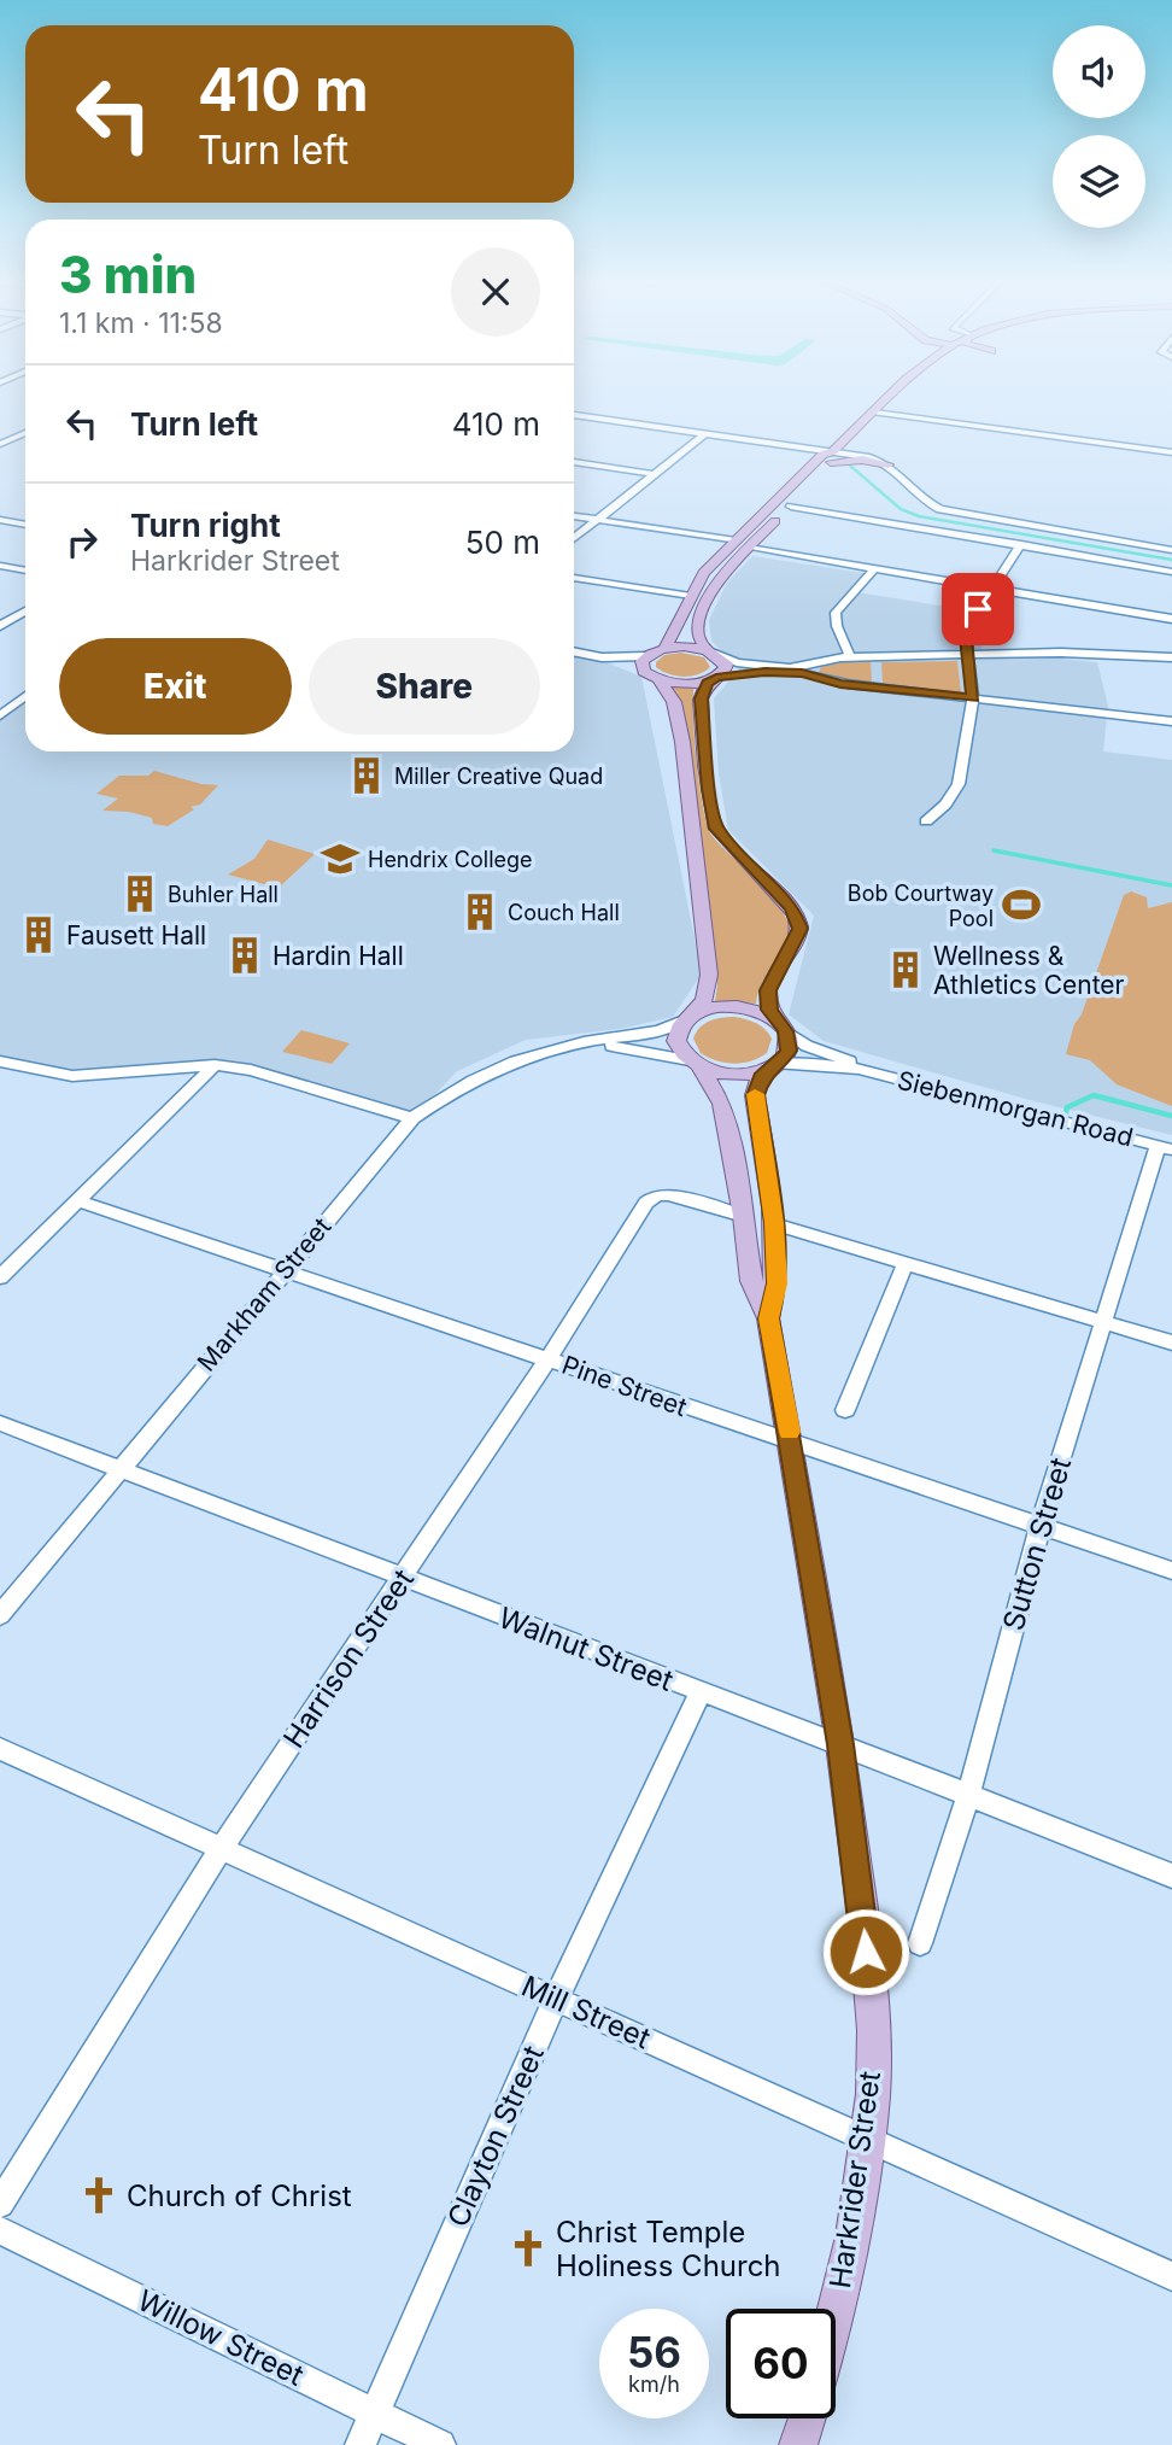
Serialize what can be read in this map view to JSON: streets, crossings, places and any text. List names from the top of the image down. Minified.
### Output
{"streets":{"main road":["Harkrider Street"],"street":["Siebenmorgan Road","Markham Street","Pine Street","Sutton Street","Walnut Street","Harrison Street","Mill Street","Clayton Street","Willow Street"]},"crossings":[["Siebenmorgan Road","Markham Street"],["Siebenmorgan Road","Sutton Street"],["Siebenmorgan Road","Harkrider Street"],["Markham Street","Pine Street"],["Markham Street","Walnut Street"],["Markham Street","Harkrider Street"],["Pine Street","Sutton Street"],["Pine Street","Harrison Street"],["Pine Street","Harkrider Street"],["Sutton Street","Walnut Street"],["Walnut Street","Harrison Street"],["Walnut Street","Clayton Street"],["Walnut Street","Harkrider Street"],["Harrison Street","Mill Street"],["Harrison Street","Harkrider Street"],["Mill Street","Clayton Street"],["Mill Street","Harkrider Street"],["Clayton Street","Willow Street"]],"places":{"building":["Miller Creative Quad","Buhler Hall","Couch Hall","Fausett Hall","Hardin Hall","Wellness & Athletics Center"],"school or university":["Hendrix College"],"sports":["Bob Courtway Pool"],"church":["Church of Christ","Christ Temple Holiness Church"]},"page":{"turn":["410 m","Turn left"],"heading":["3 min","1.1 km · 11:58"],"list":[{"name":"Turn left","value":"410 m"},{"name":"Turn right","note":"Harkrider Street","value":"50 m"}],"buttons":["Exit","Share"],"speed":"56 km/h","limit":"60"}}
